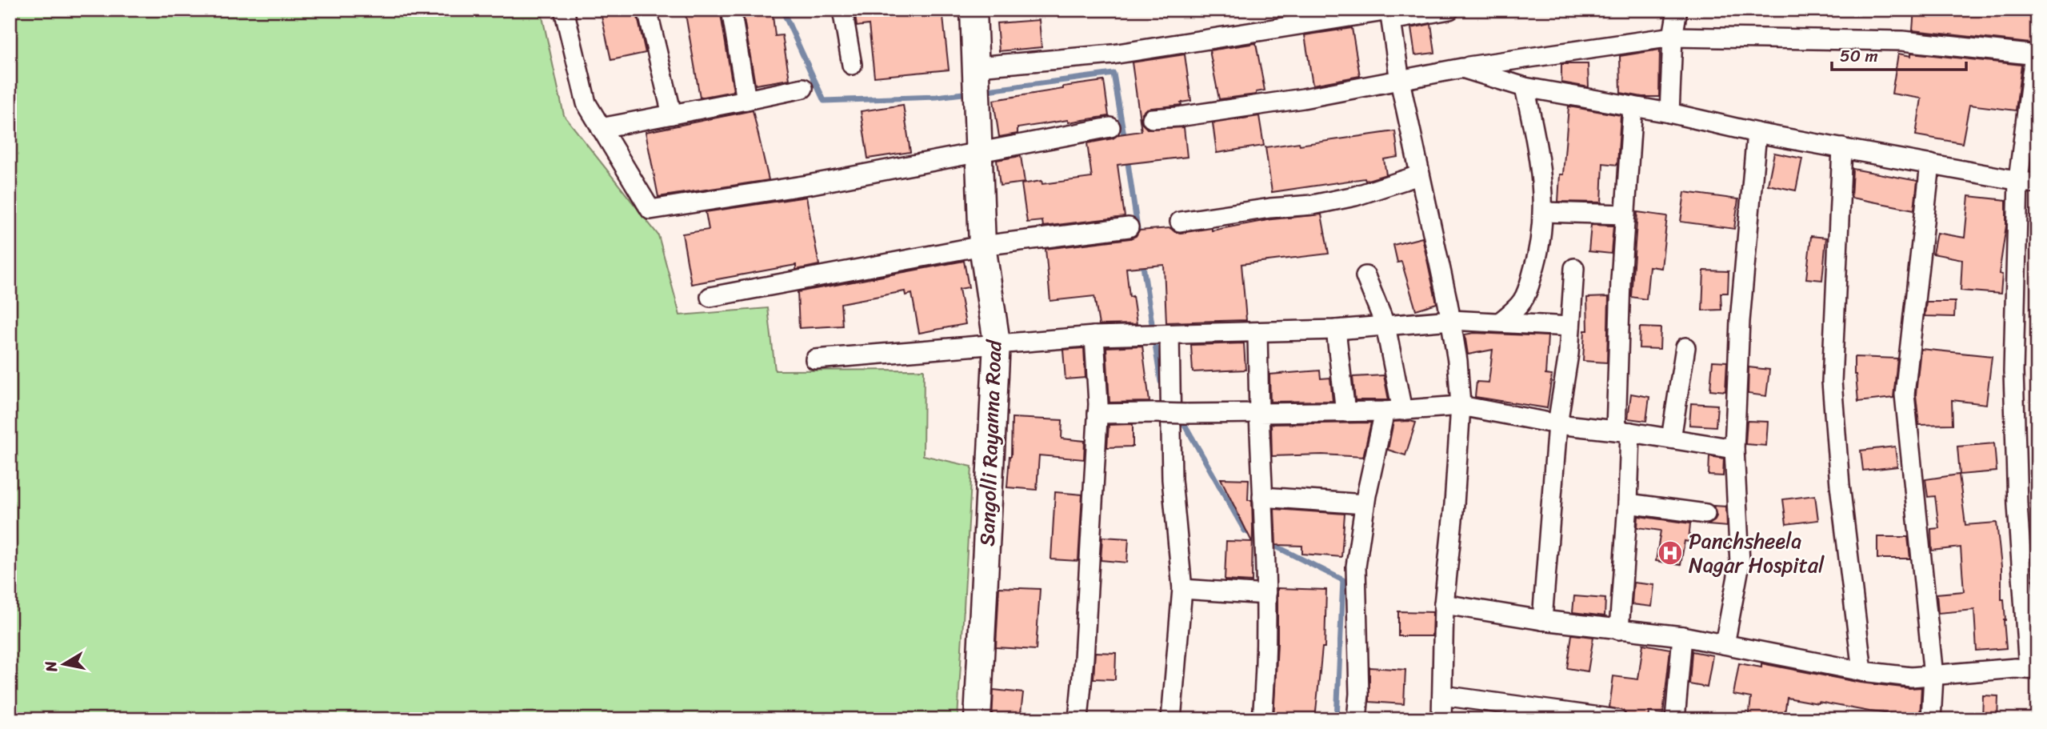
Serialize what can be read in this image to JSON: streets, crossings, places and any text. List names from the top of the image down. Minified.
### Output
{"streets":{"street":["Sangolli Rayanna Road"]},"places":{"hospital":["Panchsheela Nagar Hospital"]},"scale_bar":"50 m","north":"left"}
